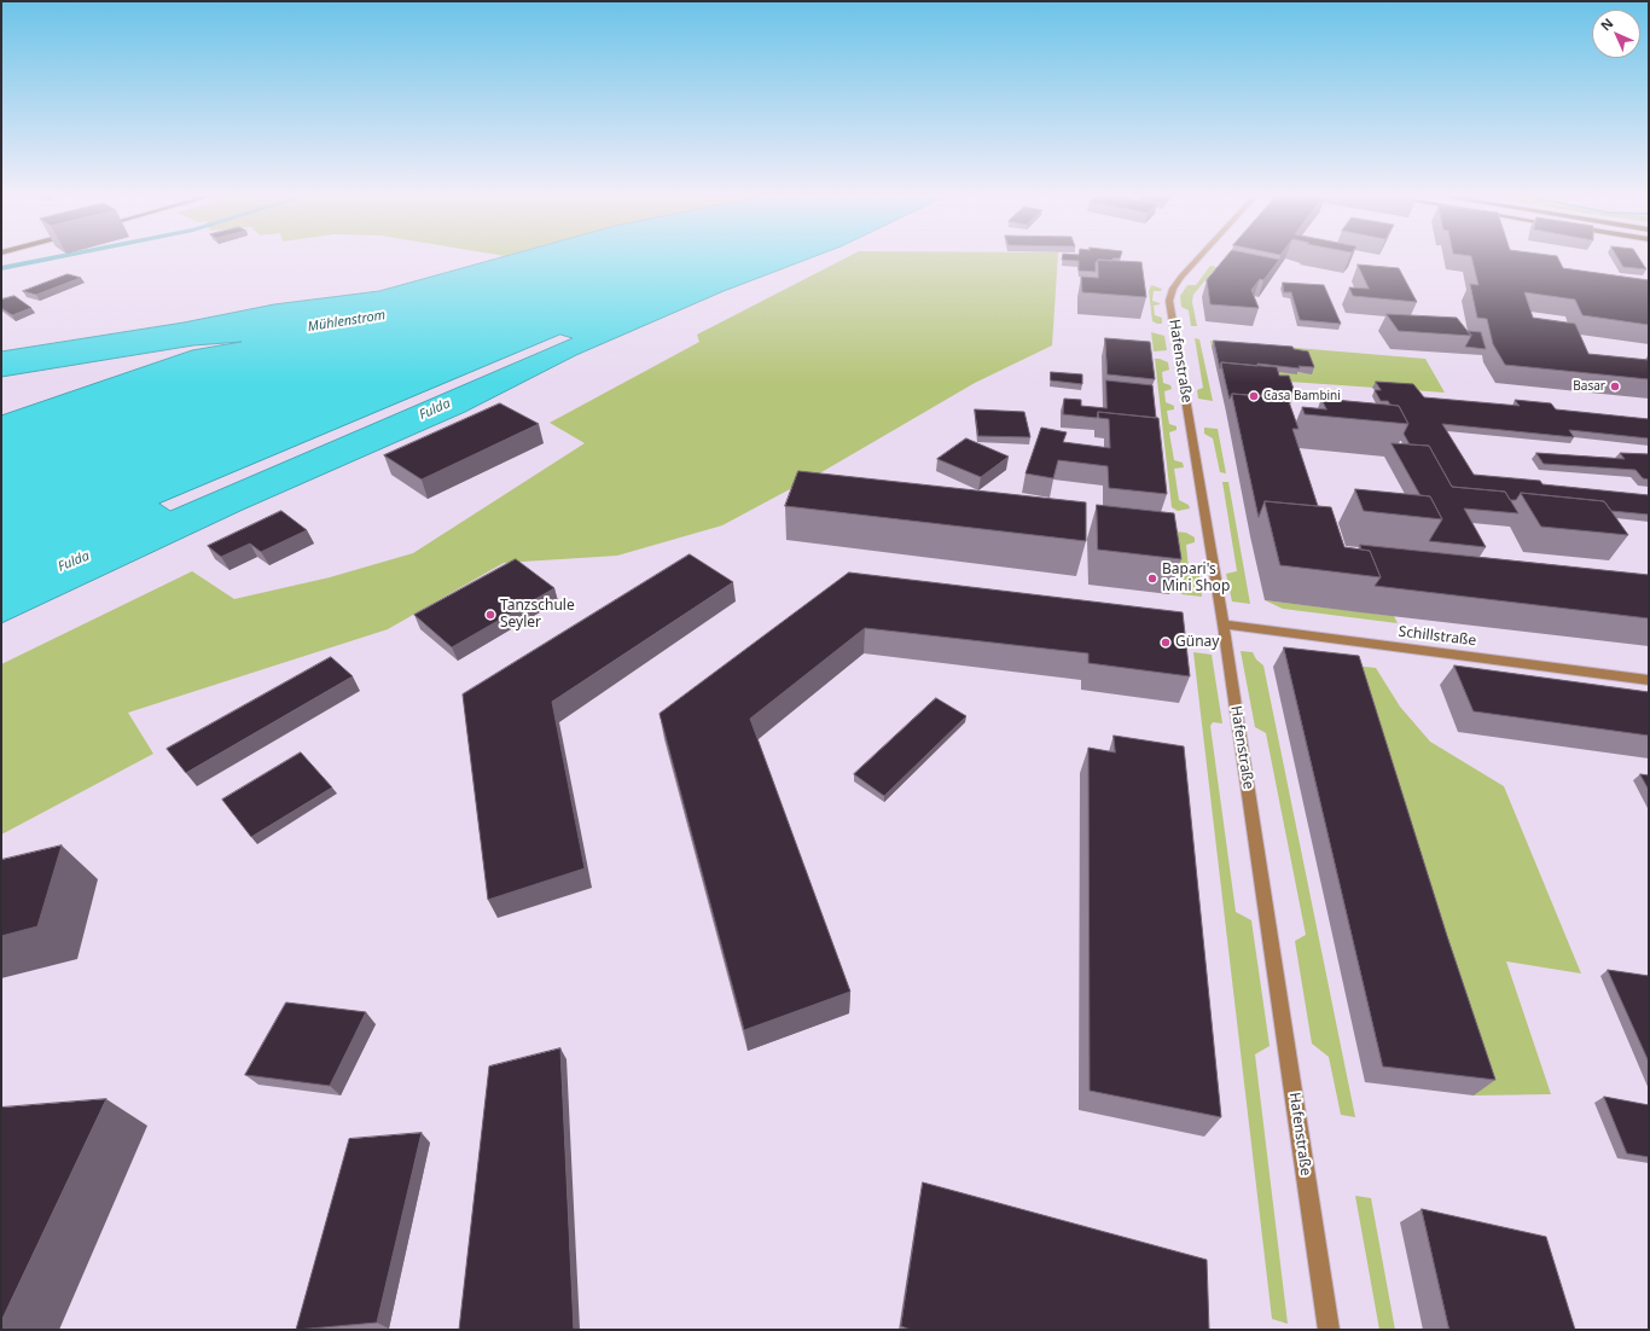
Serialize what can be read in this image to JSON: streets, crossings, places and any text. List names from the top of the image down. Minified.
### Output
{"streets":{"street":["Hafenstraße","Schillstraße"]},"crossings":[["Hafenstraße","Schillstraße"]],"water":["Mühlenstrom","Fulda"],"places":["Basar","Casa Bambini","Bapari's Mini Shop","Tanzschule Seyler","Günay"],"north":"top left"}
